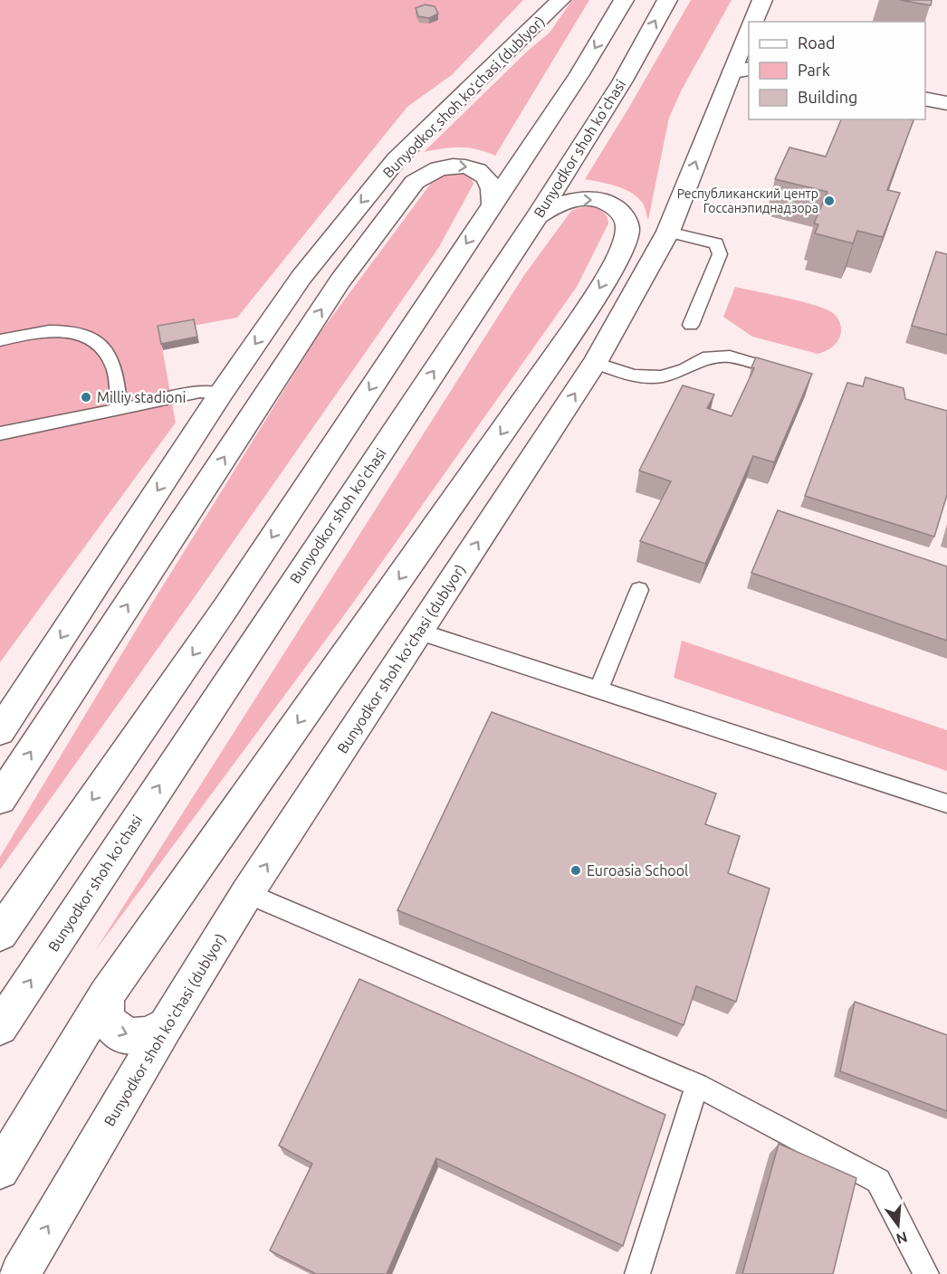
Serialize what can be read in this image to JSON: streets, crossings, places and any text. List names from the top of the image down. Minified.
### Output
{"streets":{"main road":["Bunyodkor shoh koʻchasi (dublyor)","Bunyodkor shoh ko'chasi"]},"places":["Республиканский центр Госсанэпиднадзора","Milliy stadioni","Euroasia School"],"legend":["Road","Park","Building"],"north":"bottom"}
